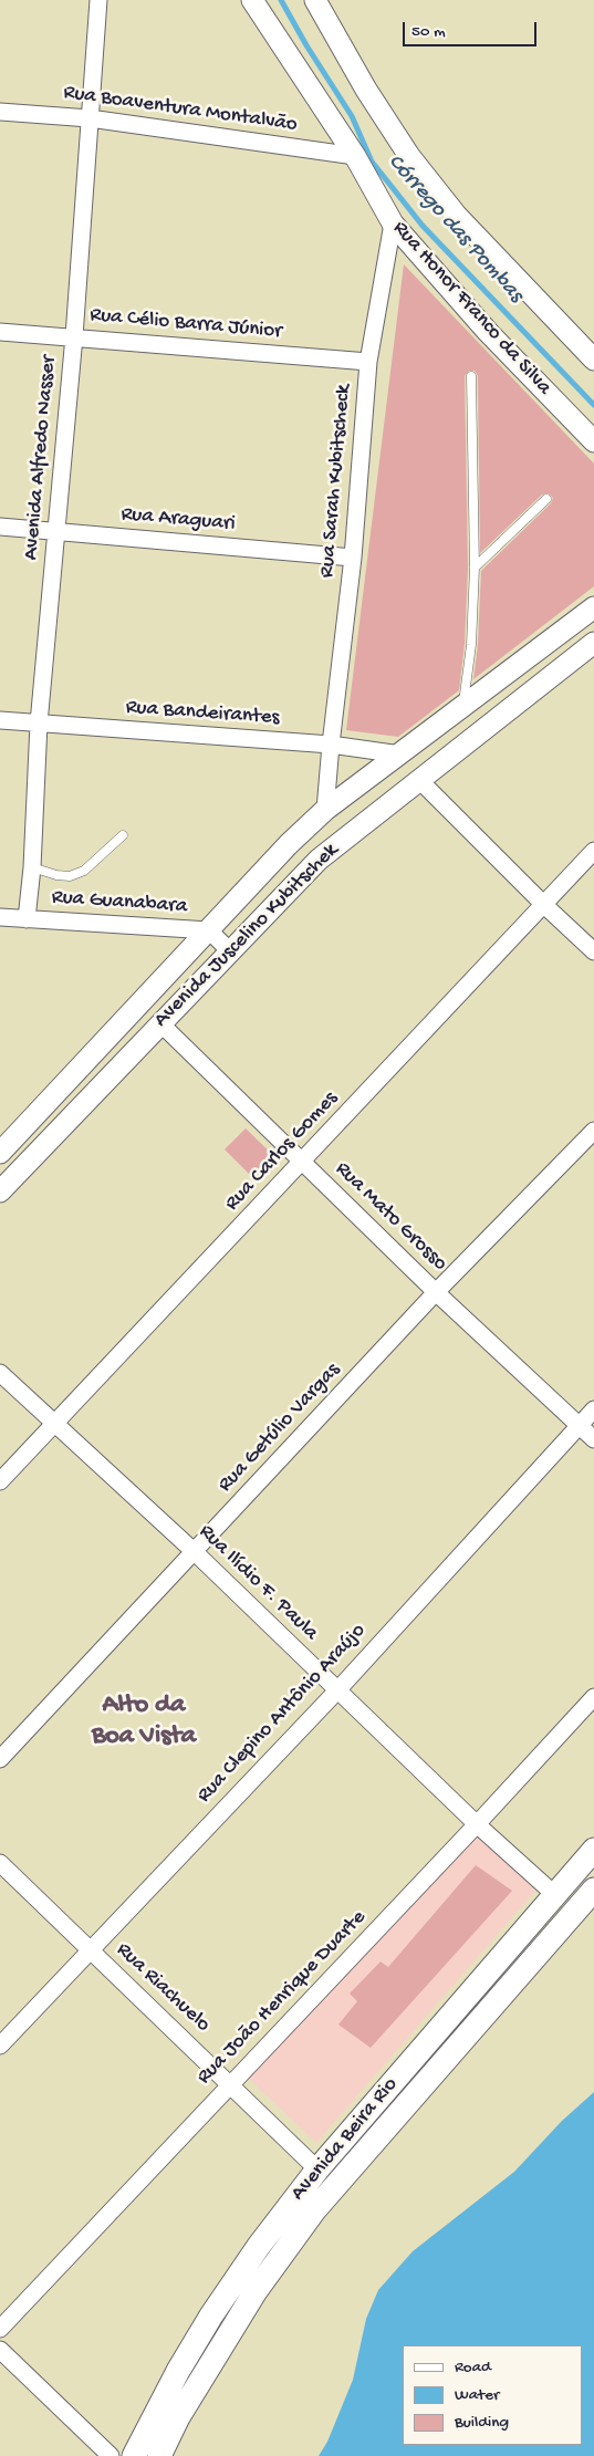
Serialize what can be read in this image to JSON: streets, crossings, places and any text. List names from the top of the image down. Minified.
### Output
{"streets":{"main road":["Avenida Beira Rio"],"street":["Rua Boaventura Montalvão","Rua Honor Franco da Silva","Rua Célio Barra Júnior","Avenida Alfredo Nasser","Rua Sarah Kubitscheck","Rua Araguari","Rua Bandeirantes","Rua Guanabara","Avenida Juscelino Kubitschek","Rua Carlos Gomes","Rua Mato Grosso","Rua Getúlio Vargas","Rua Ilídio F. Paula","Rua Clepino Antônio Araújo","Rua Riachuelo","Rua João Henrique Duarte"]},"crossings":[["Rua Boaventura Montalvão","Rua Honor Franco da Silva"],["Rua Boaventura Montalvão","Avenida Alfredo Nasser"],["Rua Honor Franco da Silva","Rua Sarah Kubitscheck"],["Rua Célio Barra Júnior","Avenida Alfredo Nasser"],["Rua Célio Barra Júnior","Rua Sarah Kubitscheck"],["Avenida Alfredo Nasser","Rua Araguari"],["Avenida Alfredo Nasser","Rua Bandeirantes"],["Avenida Alfredo Nasser","Rua Guanabara"],["Rua Sarah Kubitscheck","Rua Araguari"],["Rua Sarah Kubitscheck","Rua Bandeirantes"],["Rua Sarah Kubitscheck","Avenida Juscelino Kubitschek"],["Rua Bandeirantes","Avenida Juscelino Kubitschek"],["Rua Guanabara","Avenida Juscelino Kubitschek"],["Avenida Juscelino Kubitschek","Rua Mato Grosso"],["Rua Carlos Gomes","Rua Mato Grosso"],["Rua Carlos Gomes","Rua Ilídio F. Paula"],["Rua Mato Grosso","Rua Getúlio Vargas"],["Rua Mato Grosso","Rua Clepino Antônio Araújo"],["Rua Getúlio Vargas","Rua Ilídio F. Paula"],["Rua Ilídio F. Paula","Rua Clepino Antônio Araújo"],["Rua Ilídio F. Paula","Rua João Henrique Duarte"],["Rua Ilídio F. Paula","Avenida Beira Rio"],["Rua Clepino Antônio Araújo","Rua Riachuelo"],["Rua Riachuelo","Rua João Henrique Duarte"],["Rua Riachuelo","Avenida Beira Rio"]],"districts":["Alto da Boa Vista"],"water":["Córrego das Pombas"],"legend":["Road","Water","Building"],"scale_bar":"50 m"}
